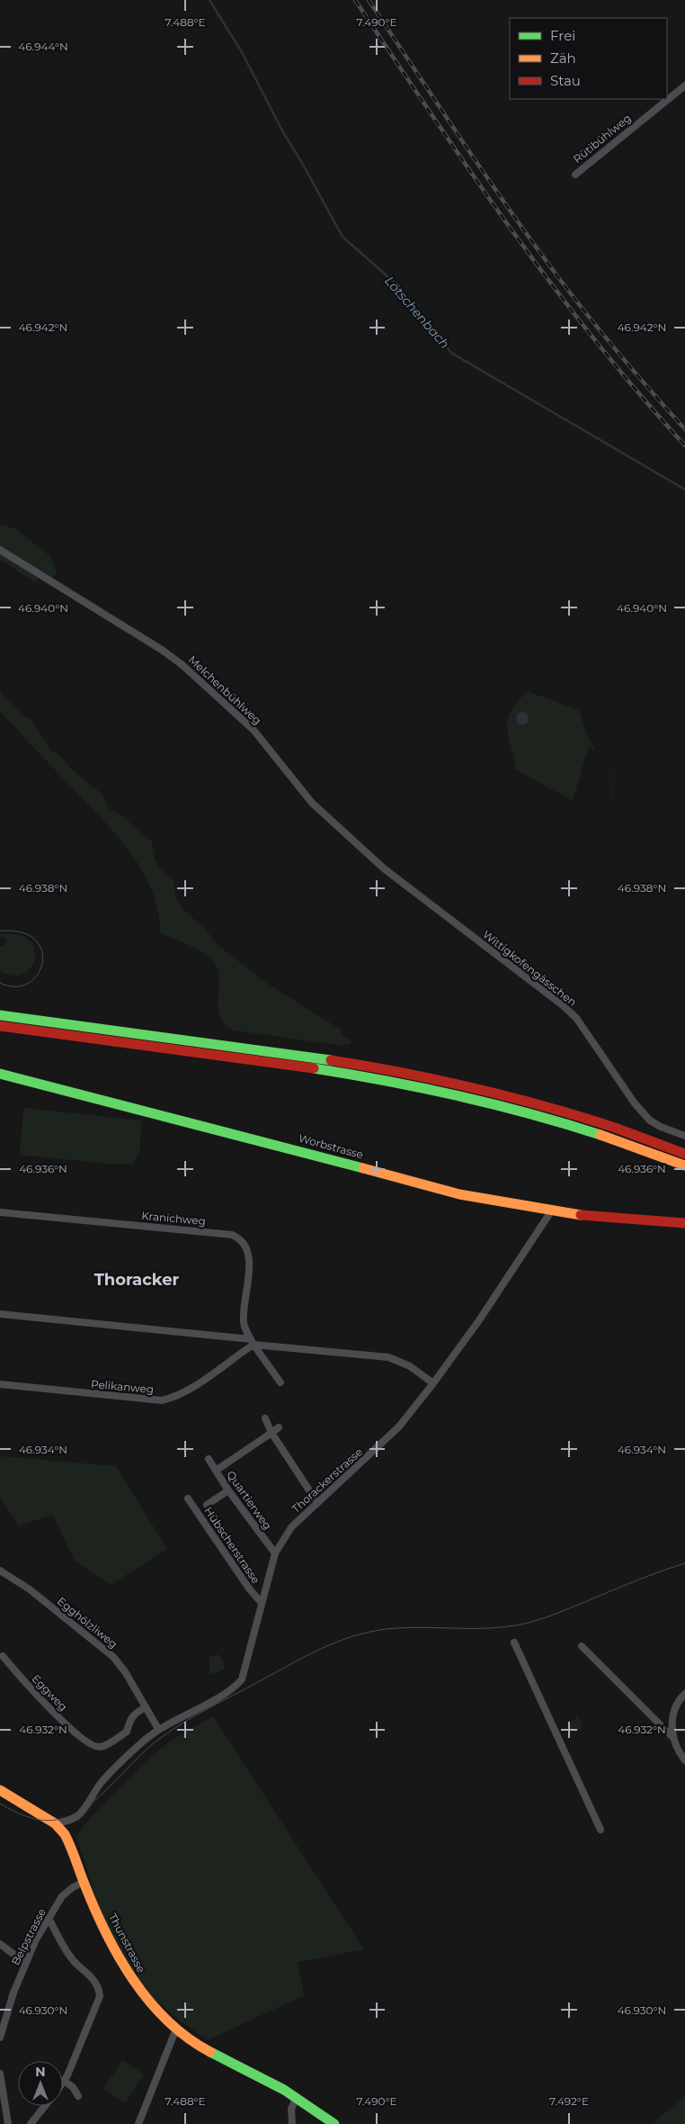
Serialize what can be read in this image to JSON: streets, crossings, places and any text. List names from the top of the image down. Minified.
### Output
{"streets":{"main road":["Worbstrasse","Thunstrasse"],"street":["Rütibühlweg","Melchenbühlweg","Wittigkofengässchen","Kranichweg","Pelikanweg","Thorackerstrasse","Quartierweg","Hübscherstrasse","Egghölzliweg","Eggweg","Belpstrasse"]},"crossings":[["Melchenbühlweg","Wittigkofengässchen"],["Worbstrasse","Thorackerstrasse"],["Kranichweg","Pelikanweg"],["Thorackerstrasse","Quartierweg"],["Thorackerstrasse","Hübscherstrasse"],["Thorackerstrasse","Egghölzliweg"],["Thorackerstrasse","Thunstrasse"],["Egghölzliweg","Eggweg"],["Belpstrasse","Thunstrasse"]],"districts":["Thoracker"],"water":["Lötschenbach"],"legend":["Frei","Zäh","Stau"],"north":"top","coordinates":["7.488°E","7.490°E","46.944°N","46.942°N","46.940°N","46.938°N","46.936°N","46.934°N","46.932°N","46.930°N","7.492°E"]}
